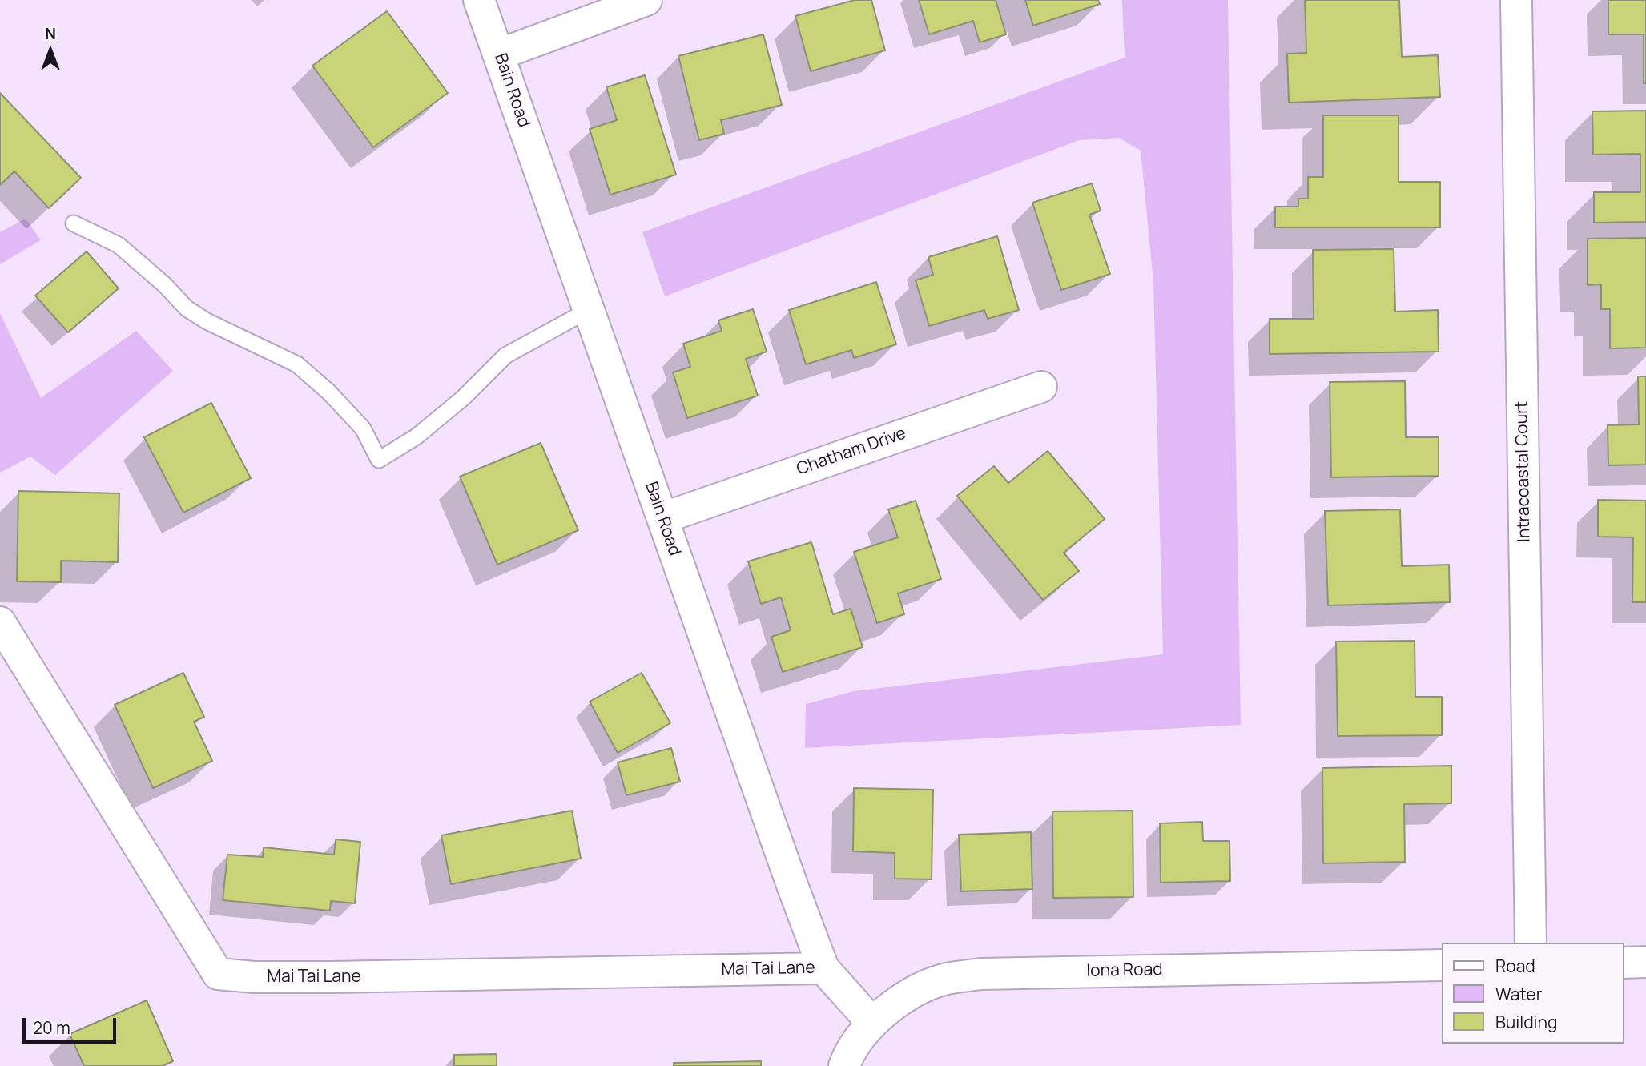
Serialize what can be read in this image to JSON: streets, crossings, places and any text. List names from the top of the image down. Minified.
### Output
{"streets":{"street":["Bain Road","Chatham Drive","Intracoastal Court","Mai Tai Lane","Iona Road"]},"crossings":[["Bain Road","Chatham Drive"],["Bain Road","Mai Tai Lane"],["Bain Road","Iona Road"]],"legend":["Road","Water","Building"],"scale_bar":"20 m","north":"top"}
